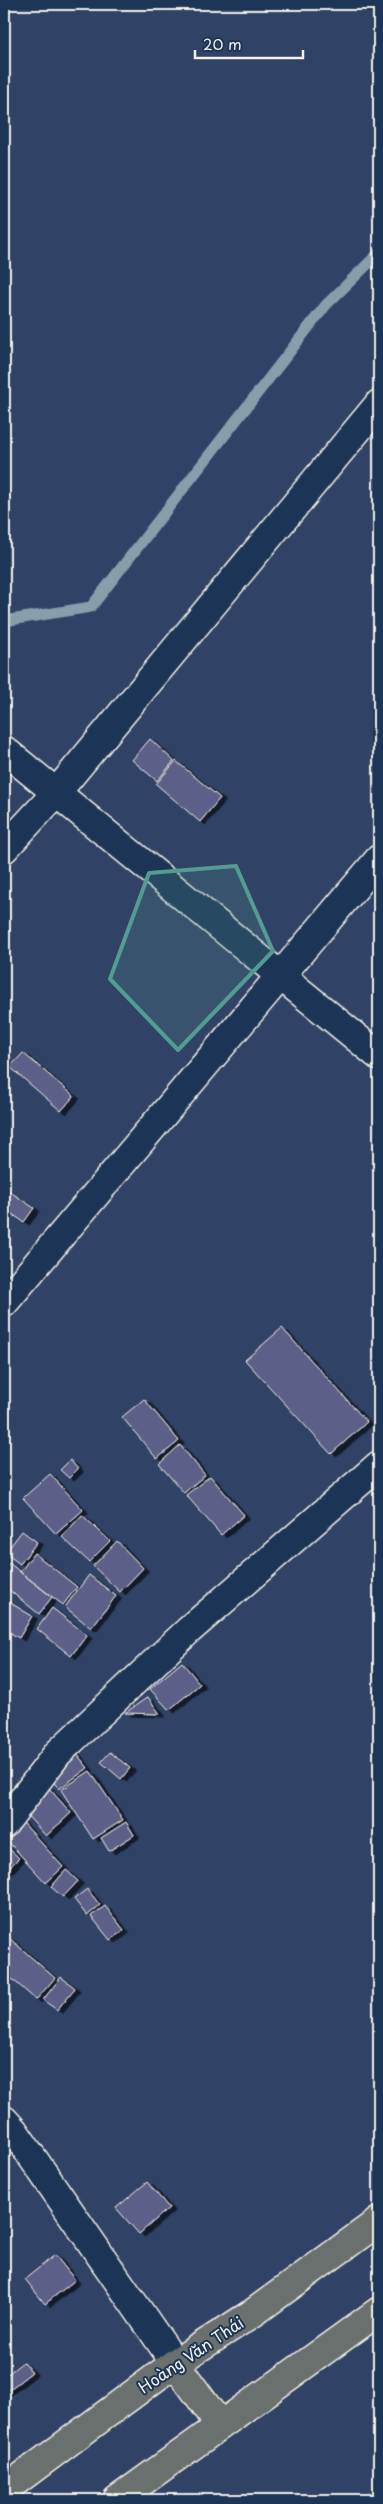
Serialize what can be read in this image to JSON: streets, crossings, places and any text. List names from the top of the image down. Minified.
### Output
{"streets":{"main road":["Hoàng Văn Thái"]},"scale_bar":"20 m"}
